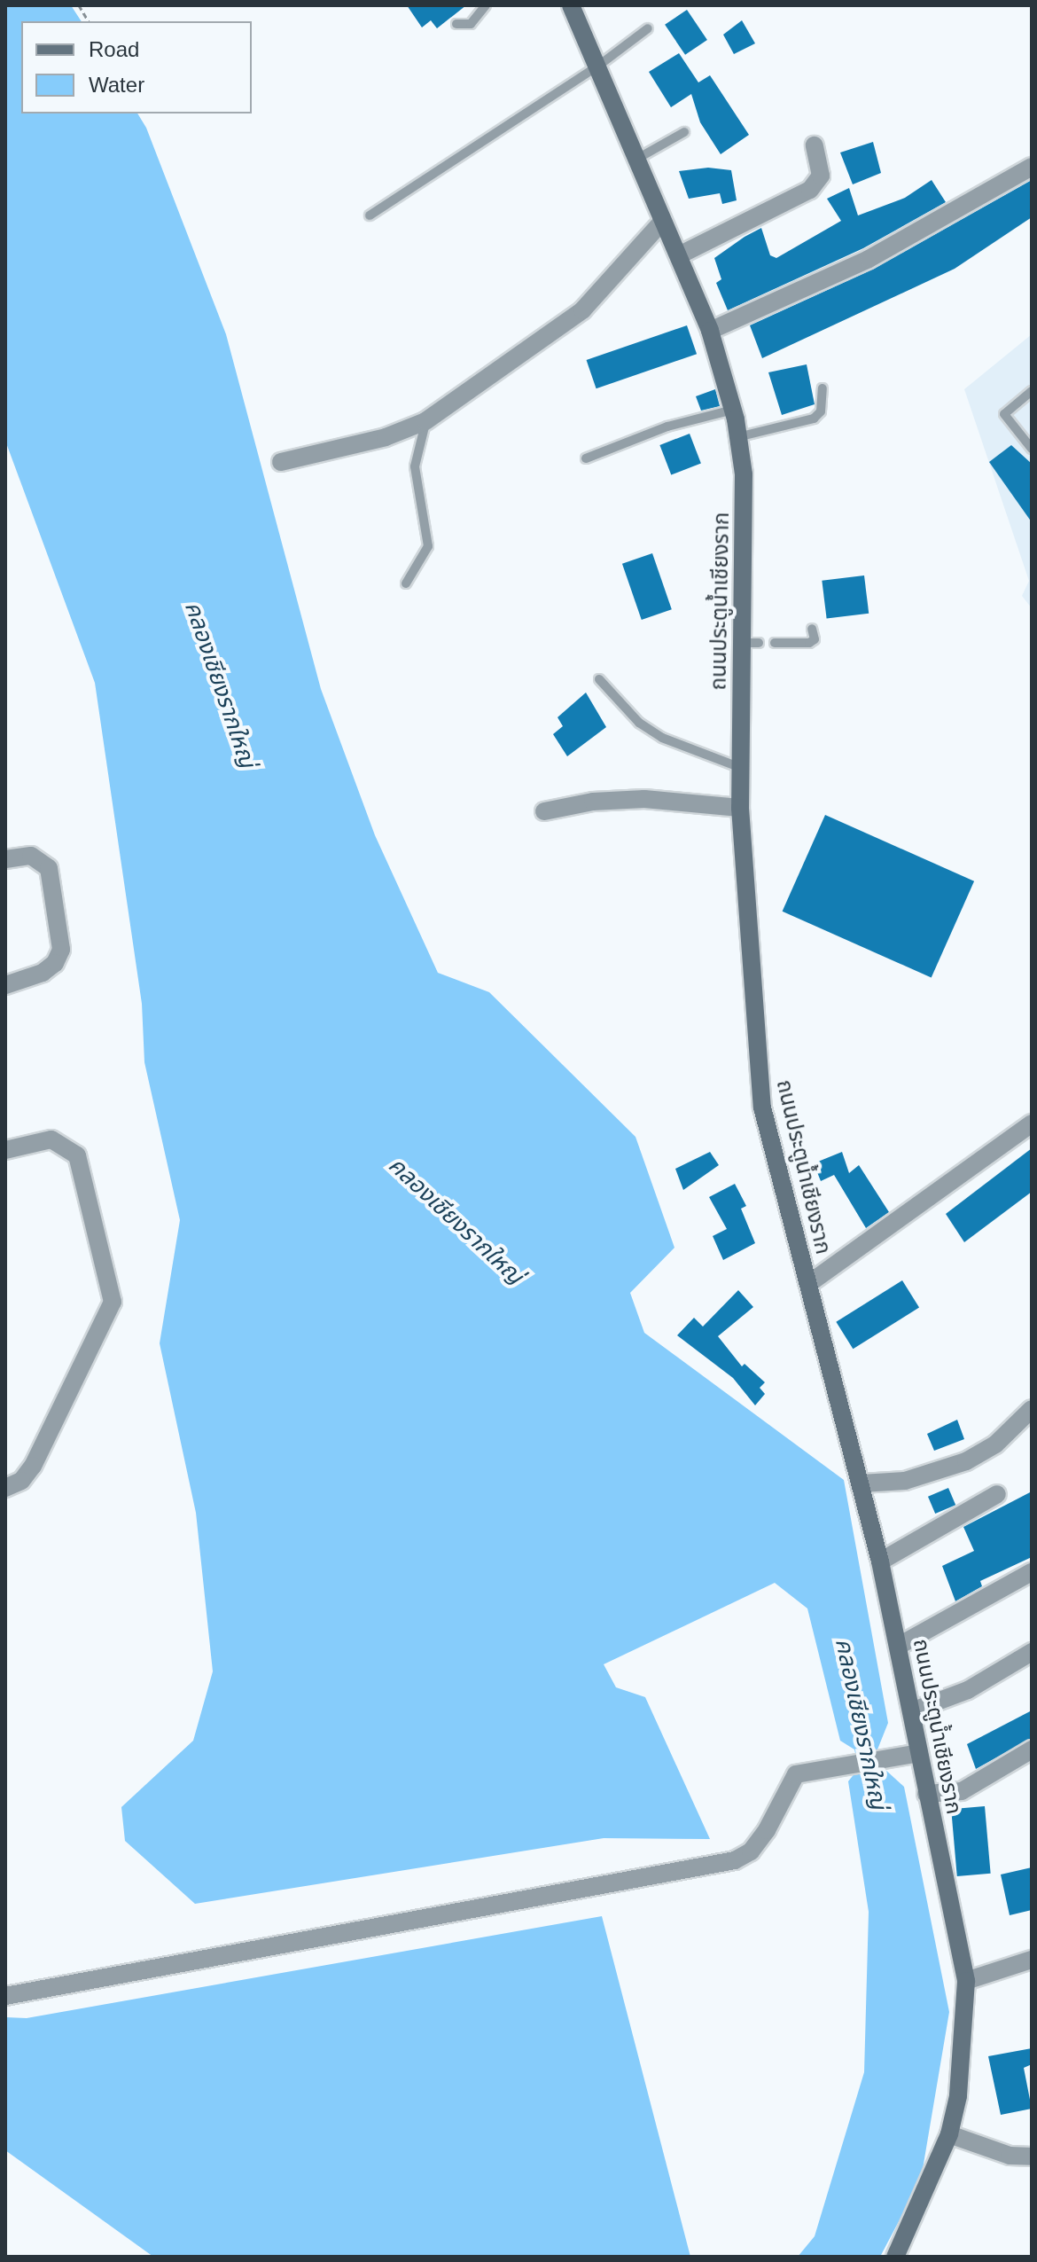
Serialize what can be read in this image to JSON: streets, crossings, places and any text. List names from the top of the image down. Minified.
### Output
{"streets":{"street":["ถนนประตูน้ำเชียงราก"]},"water":["คลองเชียงรากใหญ่"],"legend":["Road","Water"]}
